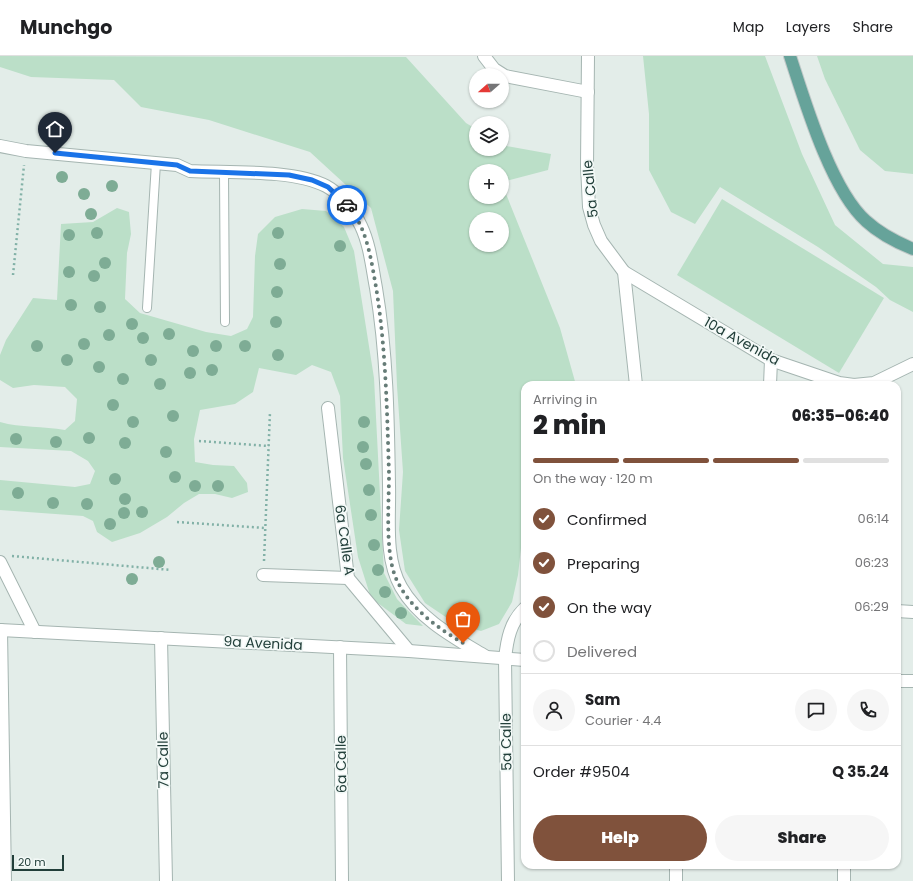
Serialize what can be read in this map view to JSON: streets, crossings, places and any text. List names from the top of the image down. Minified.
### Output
{"streets":{"street":["5a Calle","10a Avenida","6a Calle A","9a Avenida","7a Calle","6a Calle"]},"crossings":[["5a Calle","10a Avenida"],["5a Calle","9a Avenida"],["6a Calle A","9a Avenida"],["9a Avenida","7a Calle"],["9a Avenida","6a Calle"]],"scale_bar":"20 m","north":"left","page":{"header":"Munchgo","nav":["Map","Layers","Share"],"map_buttons":["+","−"],"heading":["2 min","Arriving in","06:35–06:40"],"panel":["Sam","Courier · 4.4","Order #9504","Q 35.24"],"bar":"On the way · 120 m","list":[["Confirmed","06:14"],["Preparing","06:23"],["On the way","06:29"],"Delivered"],"buttons":["Help","Share"],"scale":"20 m"}}
